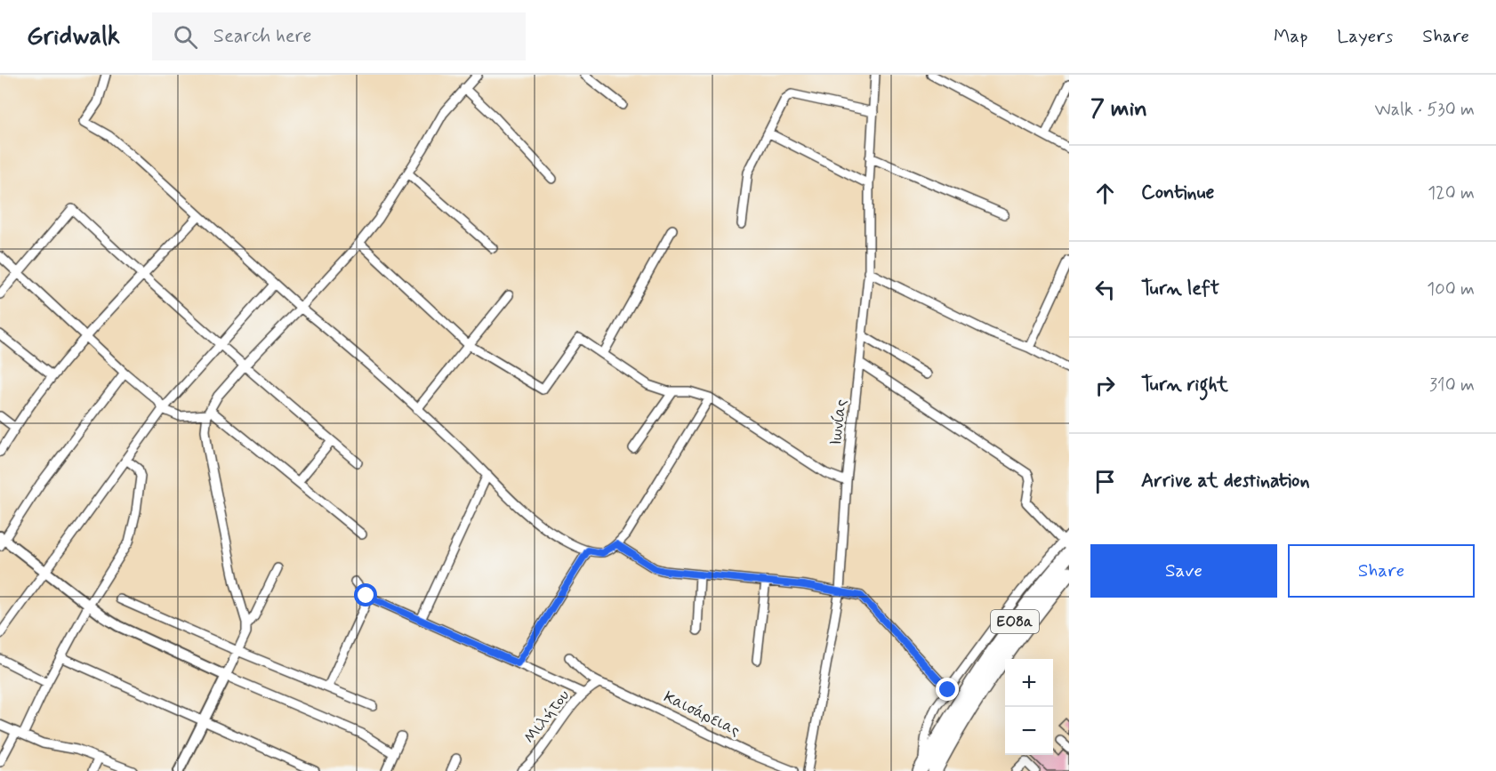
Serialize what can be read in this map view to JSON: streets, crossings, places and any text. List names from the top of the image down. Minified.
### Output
{"streets":{"highway":["ΕΟ8α"],"street":["Ιωνίας","Καισάρειας","Μιλήτου"]},"crossings":[["Καισάρειας","Μιλήτου"]],"page":{"header":"Gridwalk","search":"Search here","nav":["Map","Layers","Share"],"heading":["7 min","Walk · 530 m"],"list":[["Continue","120 m"],["Turn left","100 m"],["Turn right","310 m"],"Arrive at destination"],"buttons":["Save","Share"],"map_buttons":["+","−"]}}
